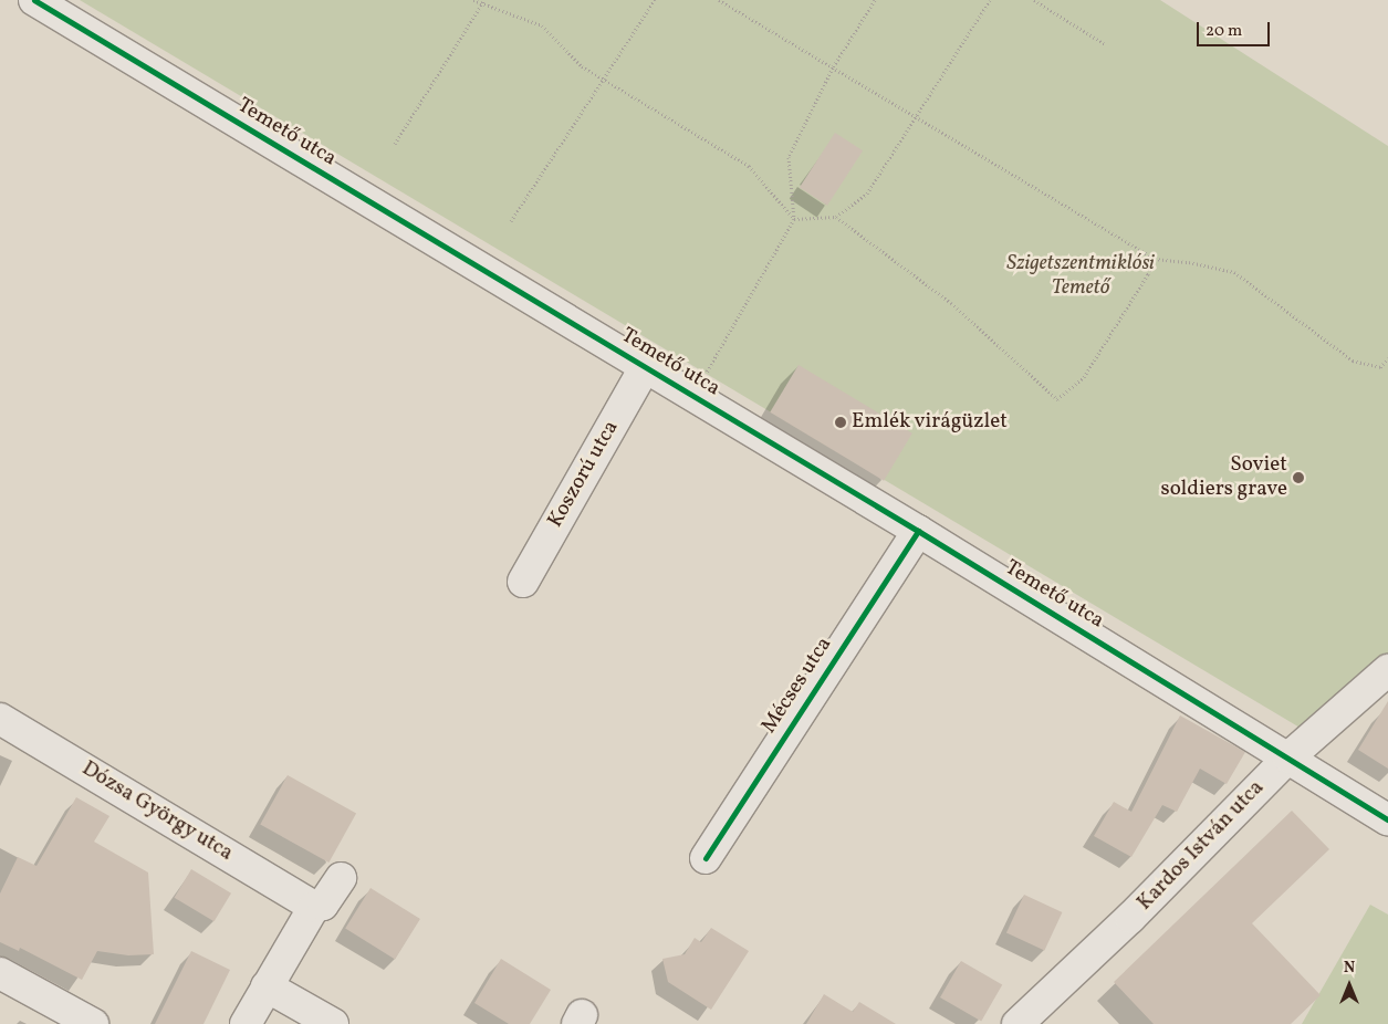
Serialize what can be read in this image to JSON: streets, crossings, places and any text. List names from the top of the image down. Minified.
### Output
{"streets":{"street":["Temető utca","Koszorú utca","Mécses utca","Dózsa György utca","Kardos István utca"]},"crossings":[["Temető utca","Koszorú utca"],["Temető utca","Mécses utca"],["Temető utca","Kardos István utca"]],"parks":["Szigetszentmiklósi Temető"],"places":["Emlék virágüzlet","Soviet soldiers grave"],"scale_bar":"20 m","north":"top"}
